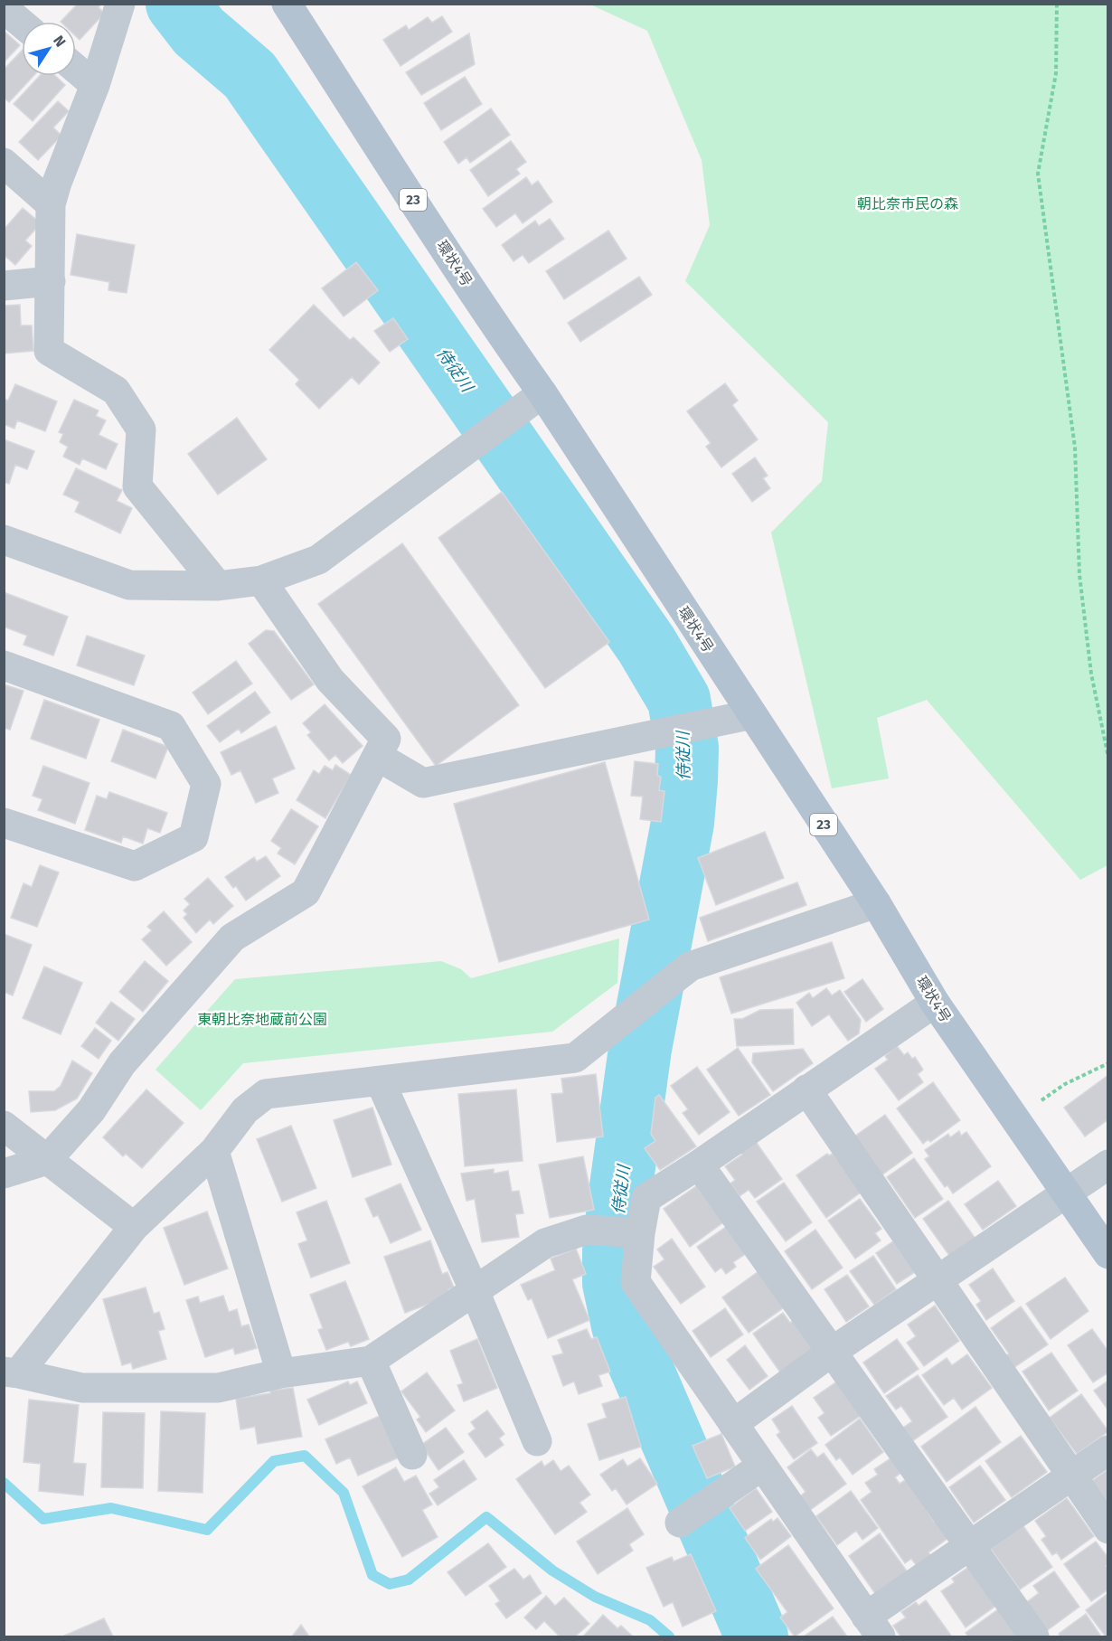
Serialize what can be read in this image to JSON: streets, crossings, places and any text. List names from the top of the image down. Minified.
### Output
{"streets":{"main road":["23","環状4号"]},"water":["侍従川"],"parks":["朝比奈市民の森","東朝比奈地蔵前公園"],"north":"top right"}
